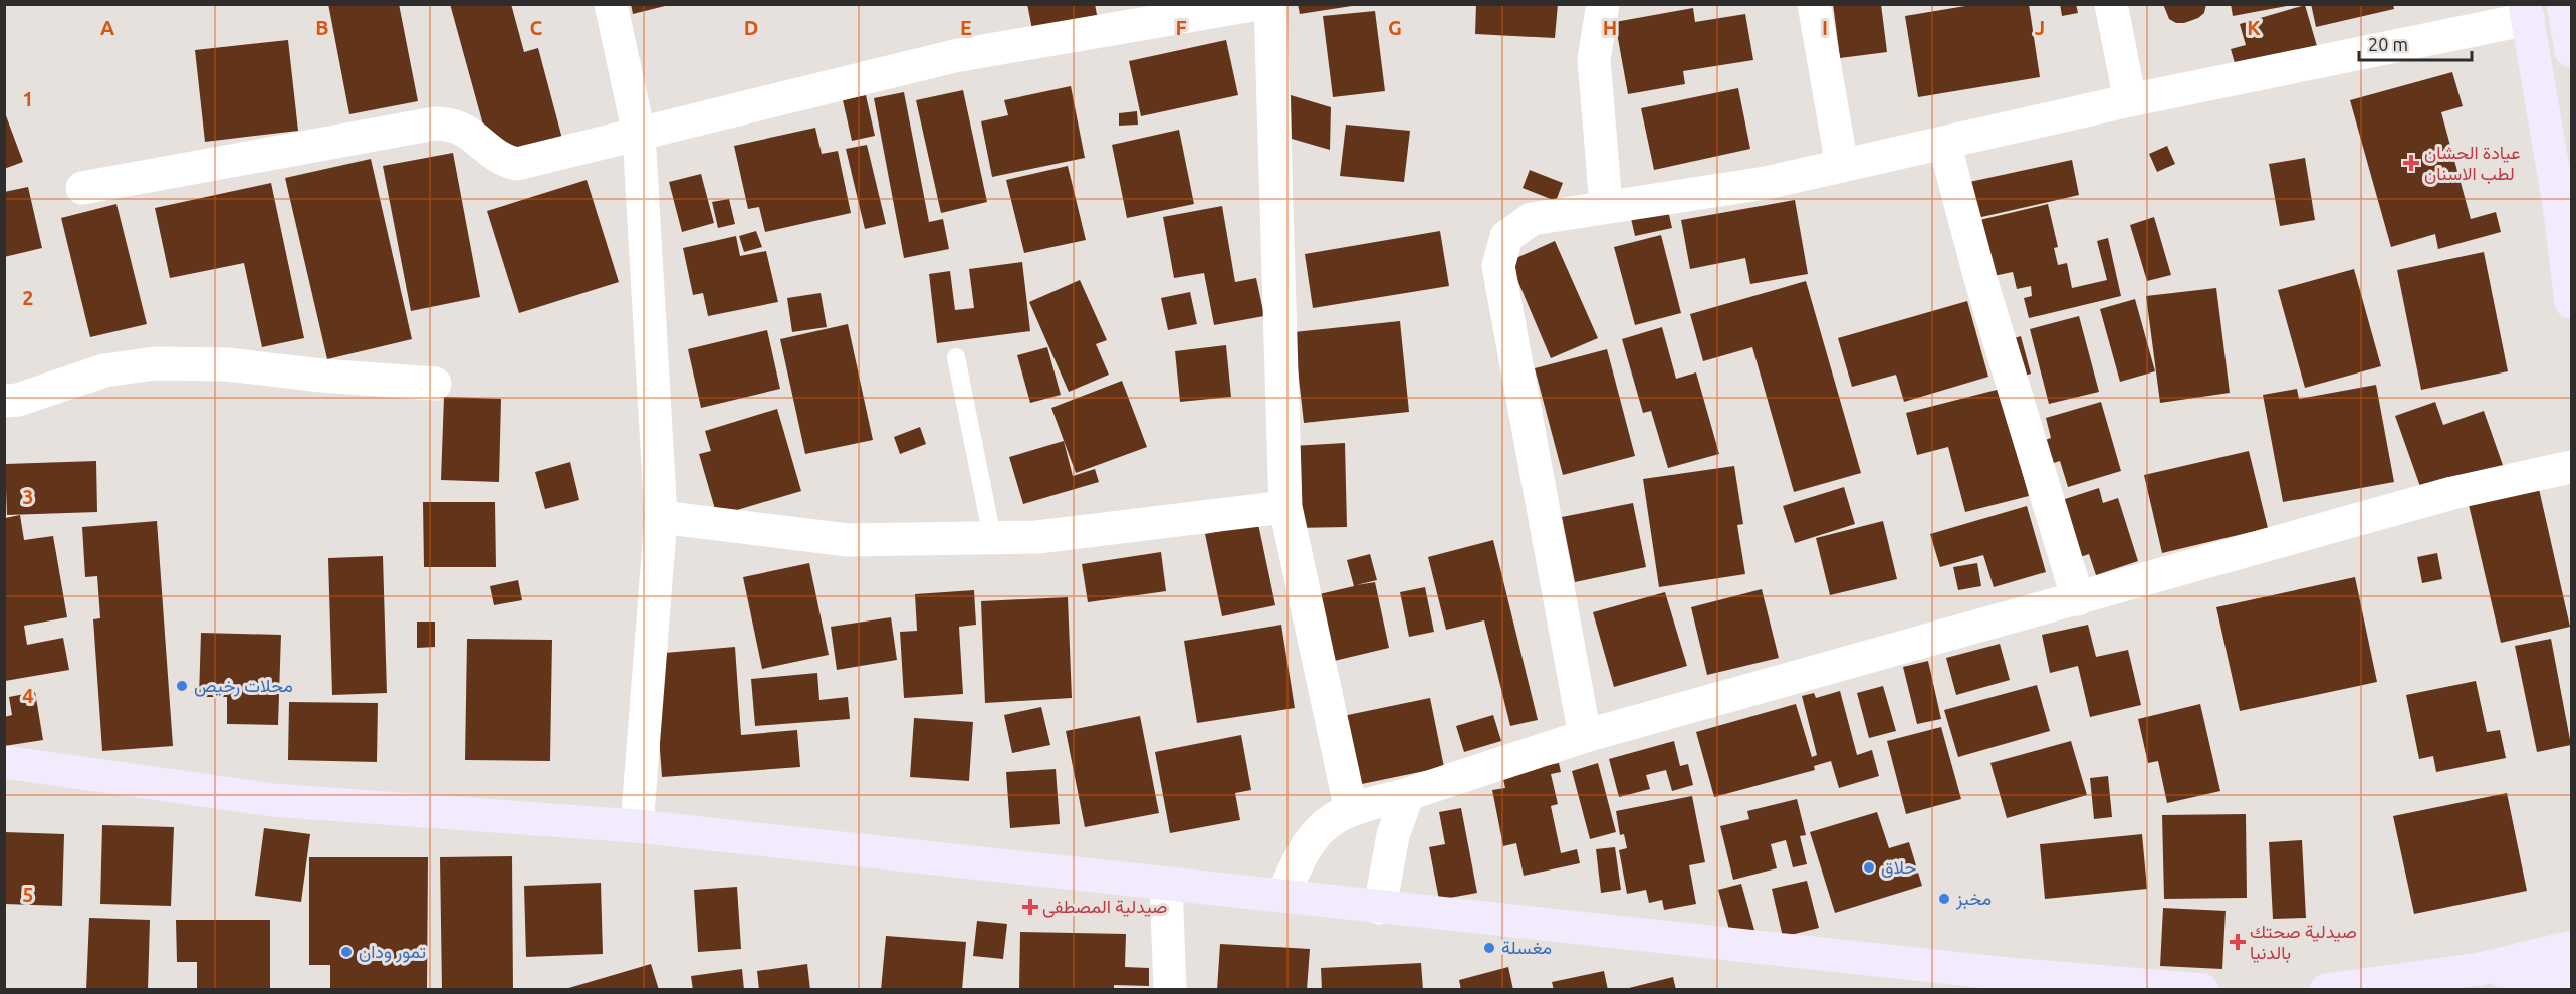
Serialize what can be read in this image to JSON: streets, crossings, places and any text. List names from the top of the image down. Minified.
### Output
{"places":{"health":["عيادة الحشان لطب الاسنان","صيدلية المصطفى","صيدلية صحتك بالدنيا"],"other":["محلات رخيص","حلاق","مخبز","مغسلة","تمور ودان"]},"scale_bar":"20 m","grid":{"columns":["A","B","C","D","E","F","G","H","I","J","K"],"rows":["1","2","3","4","5"]}}
